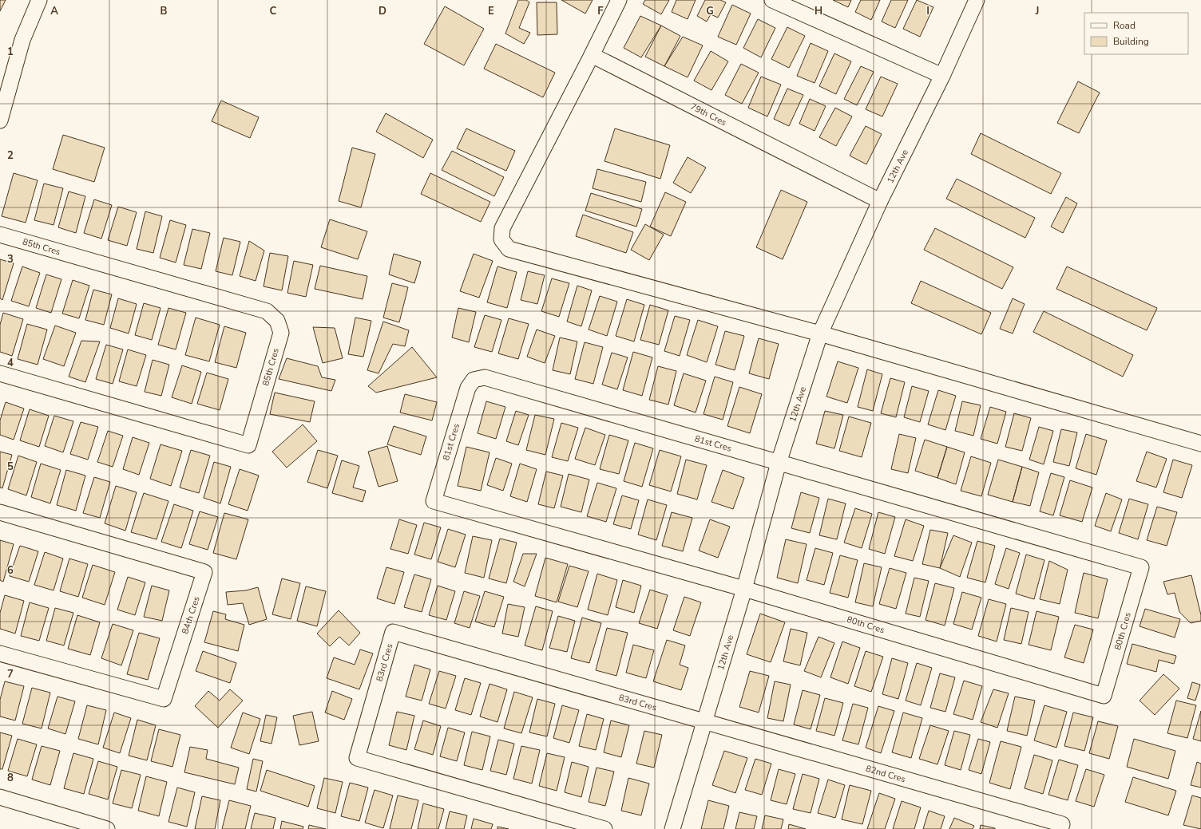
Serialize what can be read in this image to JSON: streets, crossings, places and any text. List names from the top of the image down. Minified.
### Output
{"streets":{"street":["79th Cres","12th Ave","85th Cres","81st Cres","84th Cres","80th Cres","83rd Cres","82nd Cres"]},"crossings":[["79th Cres","12th Ave"],["12th Ave","81st Cres"],["12th Ave","80th Cres"],["12th Ave","83rd Cres"],["12th Ave","82nd Cres"],["81st Cres","80th Cres"],["83rd Cres","82nd Cres"]],"legend":["Road","Building"],"grid":{"columns":["A","B","C","D","E","F","G","H","I","J"],"rows":["1","2","3","4","5","6","7","8"]}}
